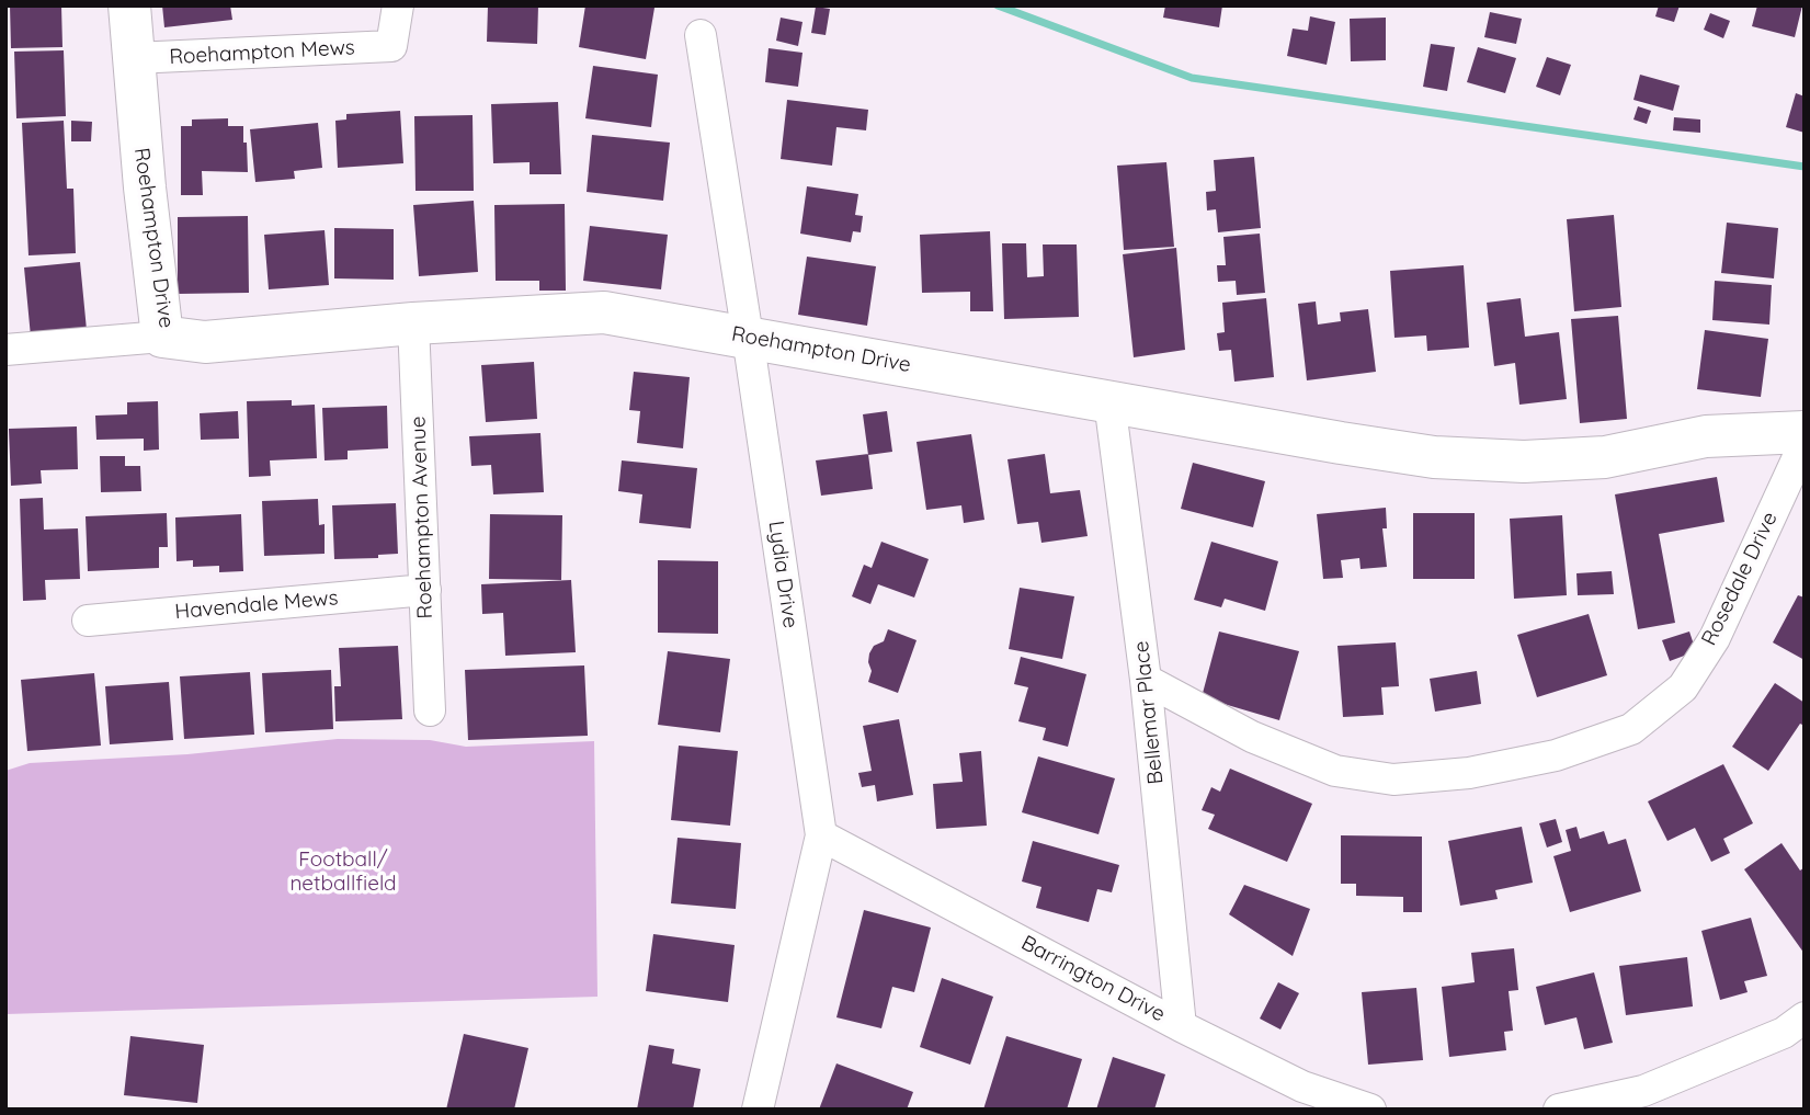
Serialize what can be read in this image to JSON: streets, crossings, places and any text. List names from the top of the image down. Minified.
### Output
{"streets":{"street":["Roehampton Mews","Roehampton Drive","Roehampton Avenue","Lydia Drive","Rosedale Drive","Havendale Mews","Bellemar Place","Barrington Drive"]},"crossings":[["Roehampton Mews","Roehampton Drive"],["Roehampton Drive","Roehampton Avenue"],["Roehampton Drive","Lydia Drive"],["Roehampton Drive","Bellemar Place"],["Roehampton Avenue","Havendale Mews"],["Lydia Drive","Barrington Drive"],["Rosedale Drive","Bellemar Place"],["Bellemar Place","Barrington Drive"]],"parks":["Football/ netballfield"]}
